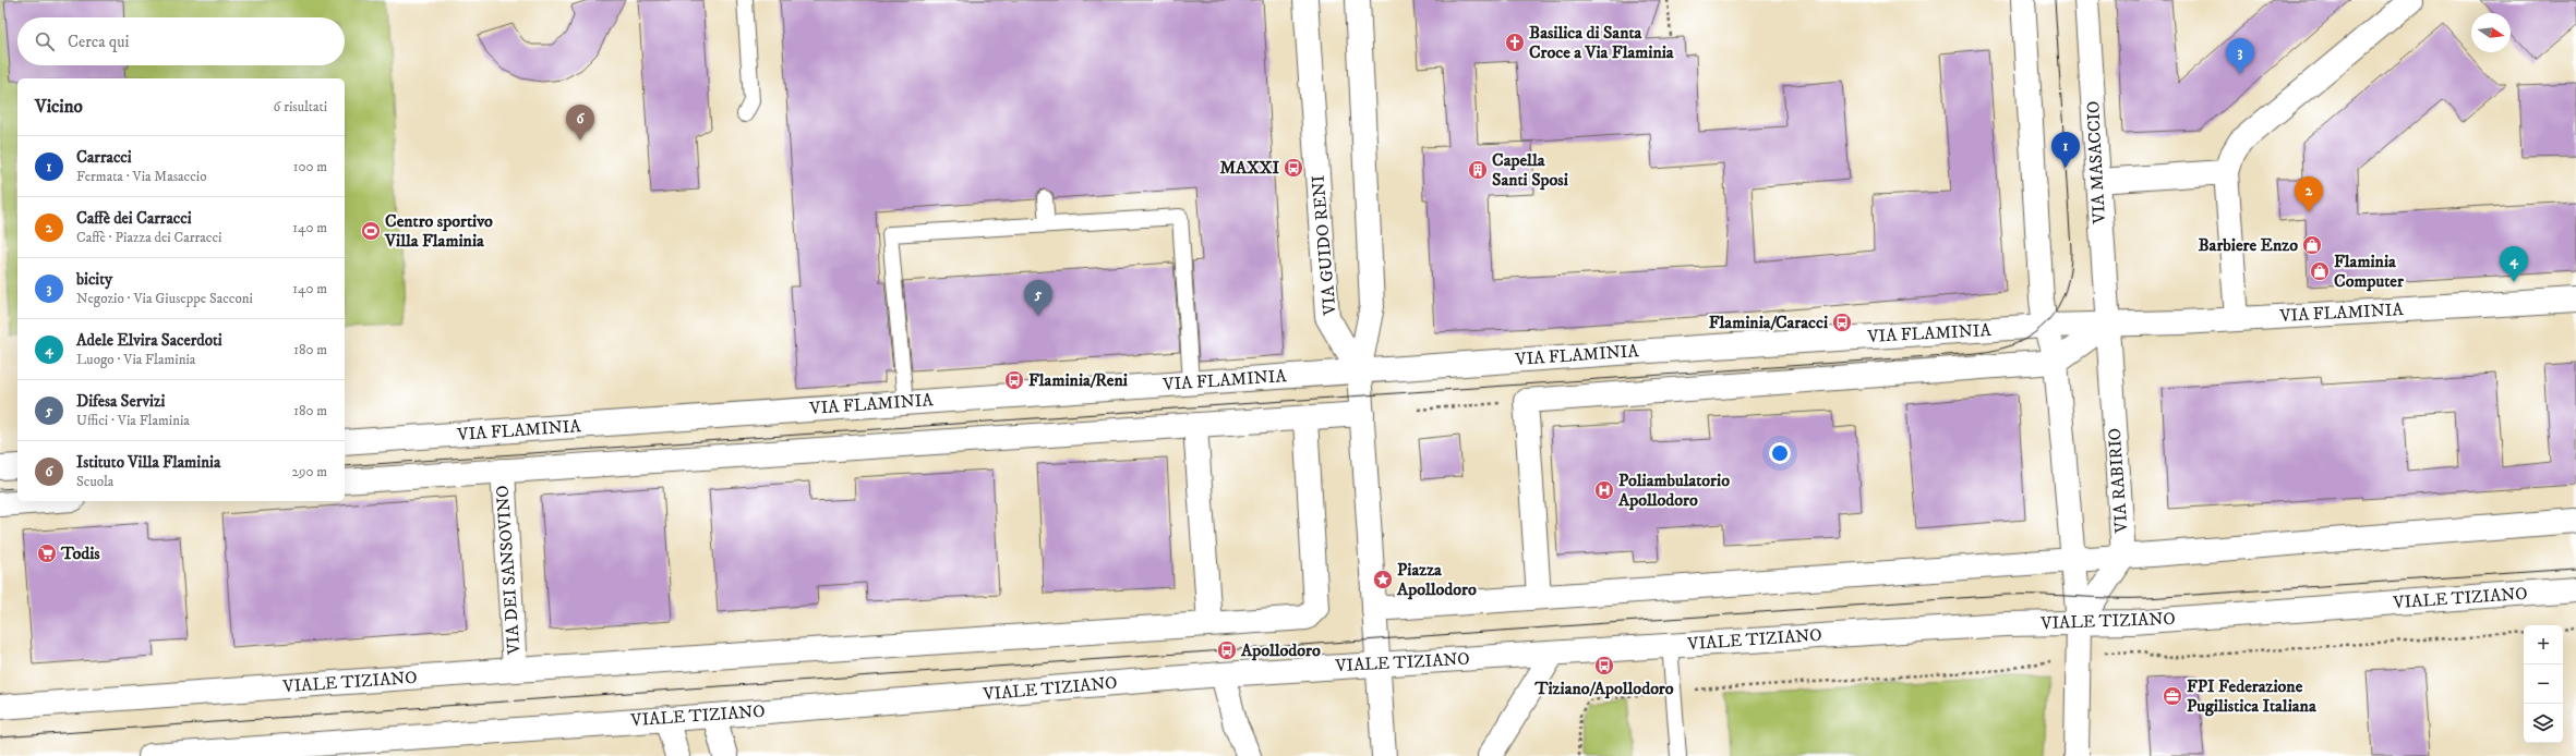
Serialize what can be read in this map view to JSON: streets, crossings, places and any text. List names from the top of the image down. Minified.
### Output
{"streets":{"street":["VIA MASACCIO","VIA GUIDO RENI","VIA FLAMINIA","VIA RABIRIO","VIA DEI SANSOVINO","VIALE TIZIANO"]},"crossings":[["VIA MASACCIO","VIA FLAMINIA"],["VIA MASACCIO","VIA RABIRIO"],["VIA GUIDO RENI","VIA FLAMINIA"],["VIA FLAMINIA","VIA RABIRIO"],["VIA RABIRIO","VIALE TIZIANO"],["VIA DEI SANSOVINO","VIALE TIZIANO"]],"places":{"church":["Basilica di Santa Croce a Via Flaminia"],"bus stop":["MAXXI","Flaminia/Caracci","Flaminia/Reni","Apollodoro","Tiziano/Apollodoro"],"building":["Capella Santi Sposi"],"sports":["Centro sportivo Villa Flaminia"],"shop":["Barbiere Enzo","Flaminia Computer"],"hospital":["Poliambulatorio Apollodoro"],"supermarket":["Todis"],"place":["Piazza Apollodoro"],"office":["FPI Federazione Pugilistica Italiana"]},"north":"right","page":{"search":"Cerca qui","pins":["3","6","1","2","4","5"],"heading":["Vicino","6 risultati"],"list":[{"mark":"1","name":"Carracci","note":"Fermata · Via Masaccio","value":"100 m"},{"mark":"2","name":"Caffè dei Carracci","note":"Caffè · Piazza dei Carracci","value":"140 m"},{"mark":"3","name":"bicity","note":"Negozio · Via Giuseppe Sacconi","value":"140 m"},{"mark":"4","name":"Adele Elvira Sacerdoti","note":"Luogo · Via Flaminia","value":"180 m"},{"mark":"5","name":"Difesa Servizi","note":"Uffici · Via Flaminia","value":"180 m"},{"mark":"6","name":"Istituto Villa Flaminia","note":"Scuola","value":"290 m"}],"map_buttons":["+","−"]}}
